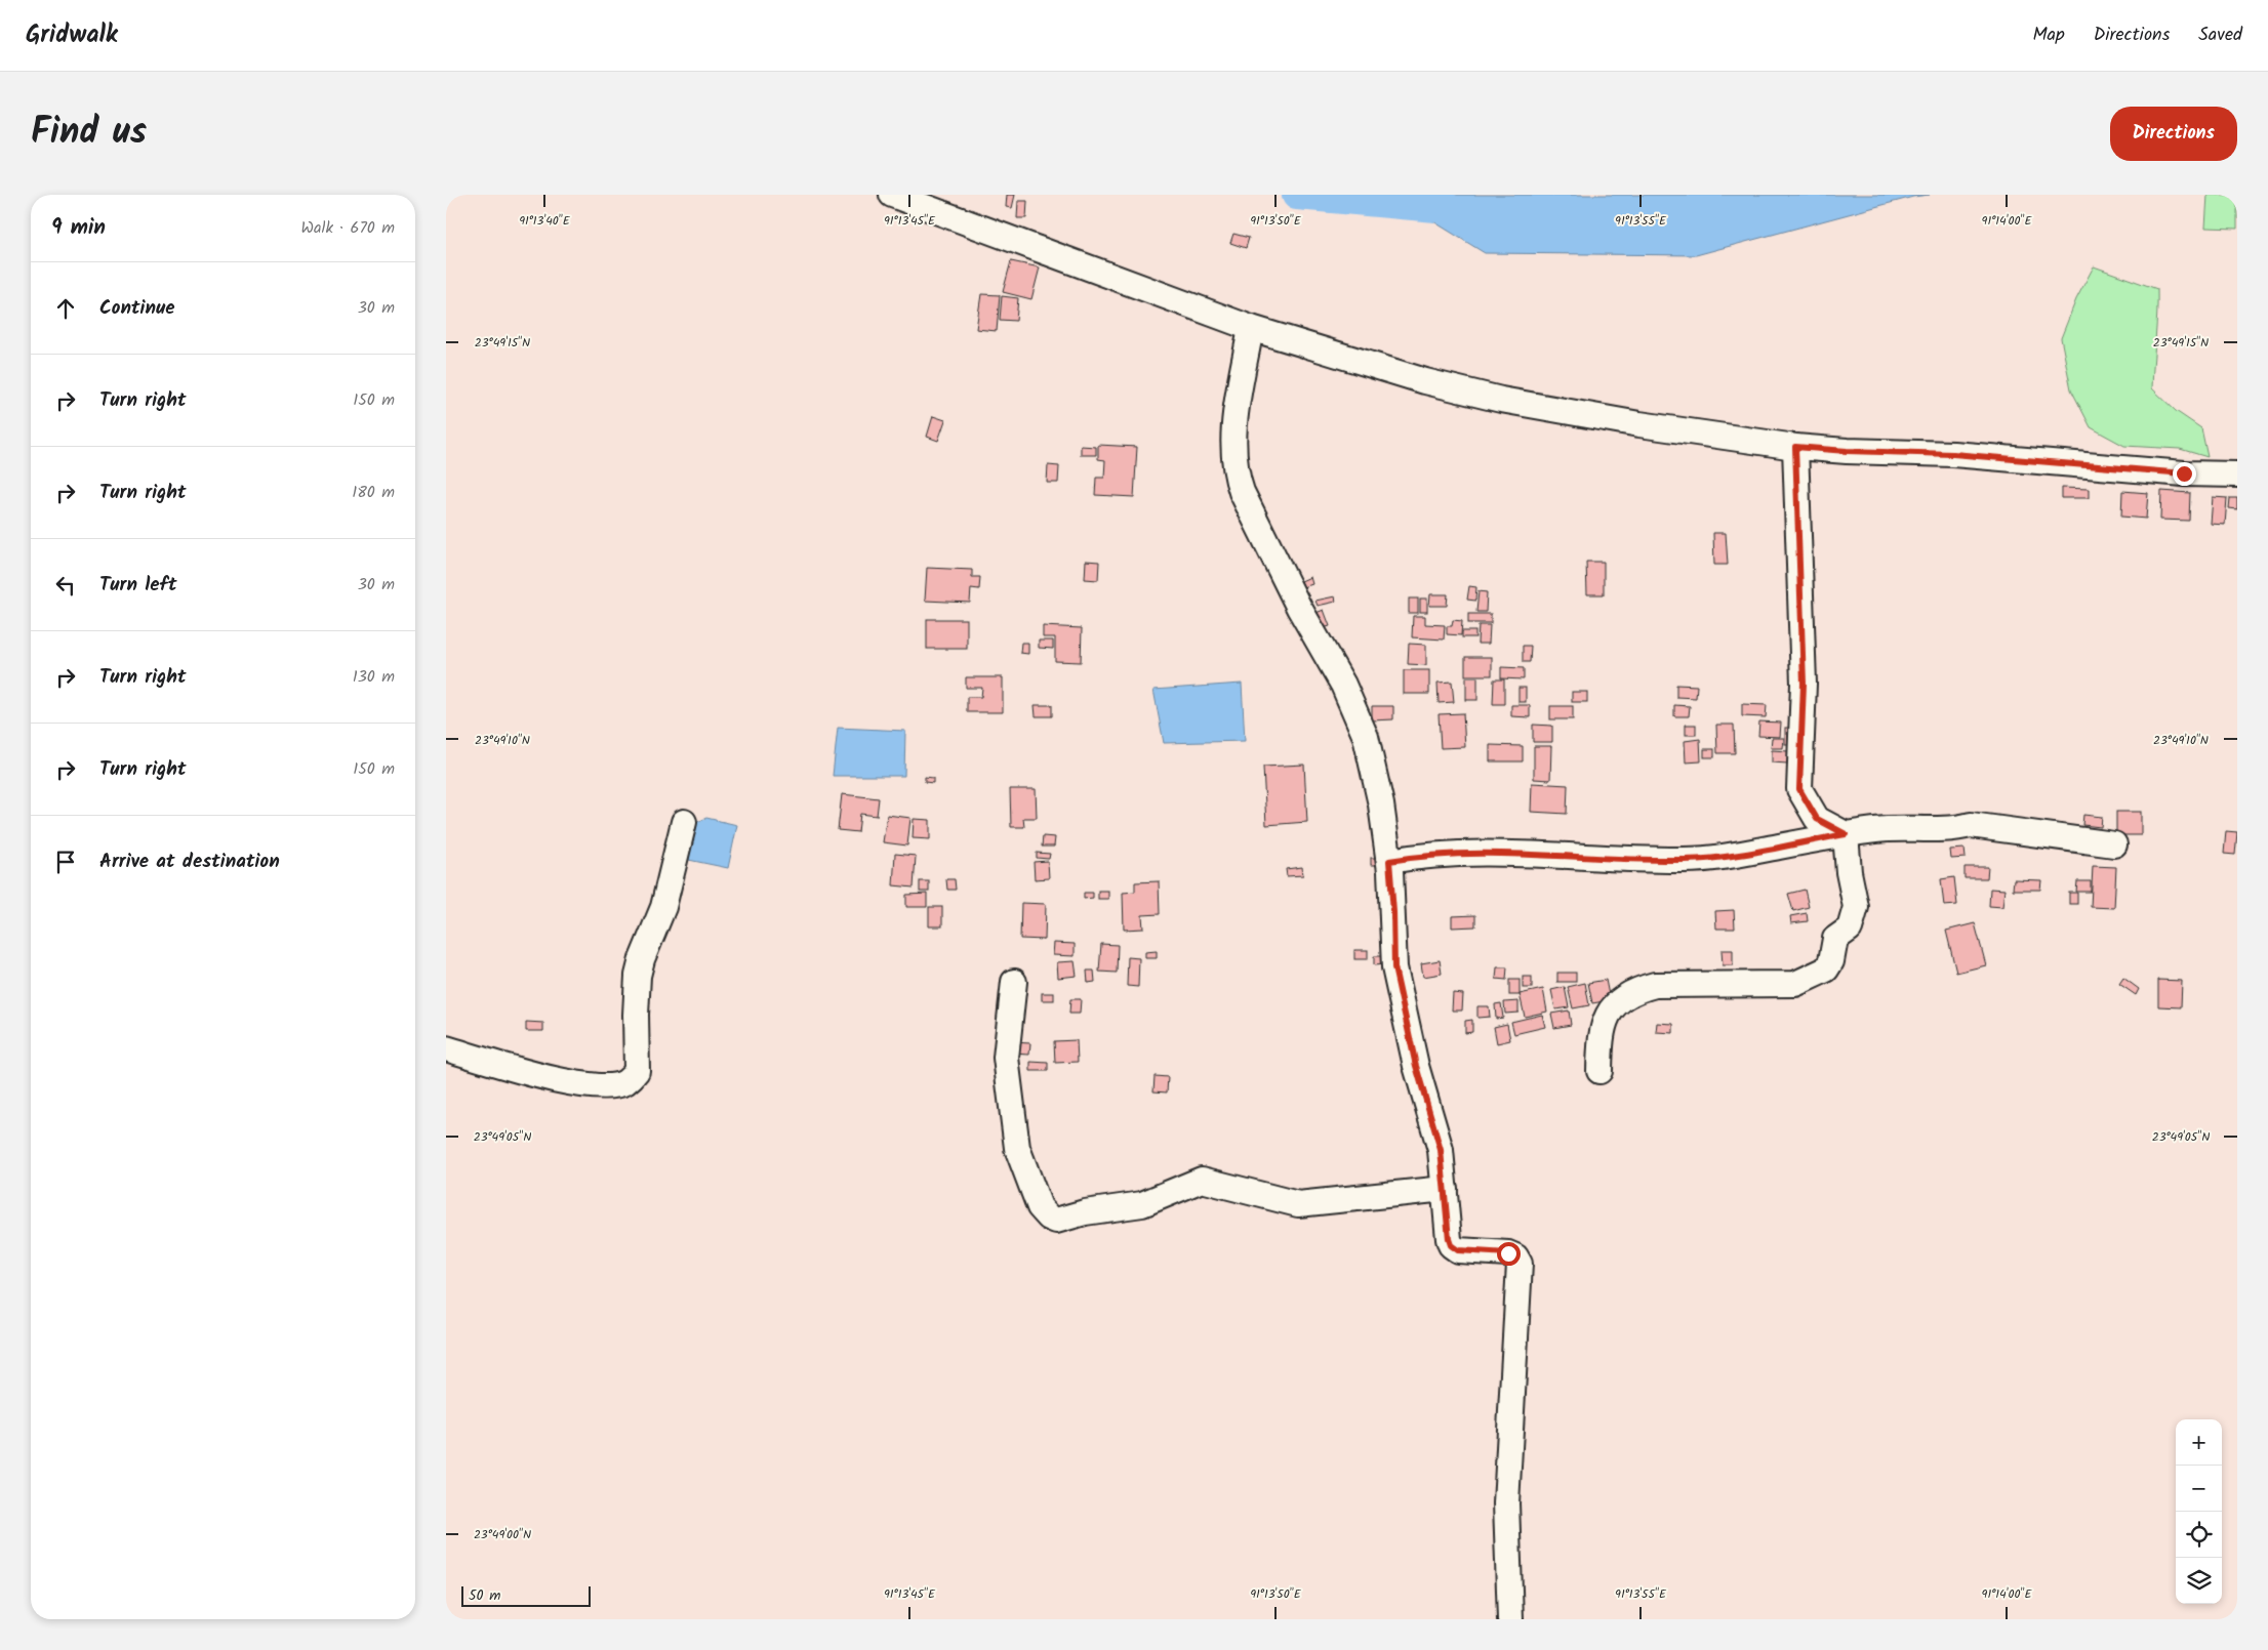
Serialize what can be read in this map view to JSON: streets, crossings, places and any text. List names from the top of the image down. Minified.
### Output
{"scale_bar":"50 m","page":{"header":"Gridwalk","nav":["Map","Directions","Saved"],"title":"Find us","buttons":"Directions","heading":["9 min","Walk · 670 m"],"list":[["Continue","30 m"],["Turn right","150 m"],["Turn right","180 m"],["Turn left","30 m"],["Turn right","130 m"],["Turn right","150 m"],"Arrive at destination"],"map_buttons":["+","−"],"scale":"50 m"},"coordinates":["91°13'40\"E","91°13'45\"E","91°13'50\"E","91°13'55\"E","91°14'00\"E","23°49'15\"N","23°49'10\"N","23°49'05\"N","23°49'00\"N"]}
